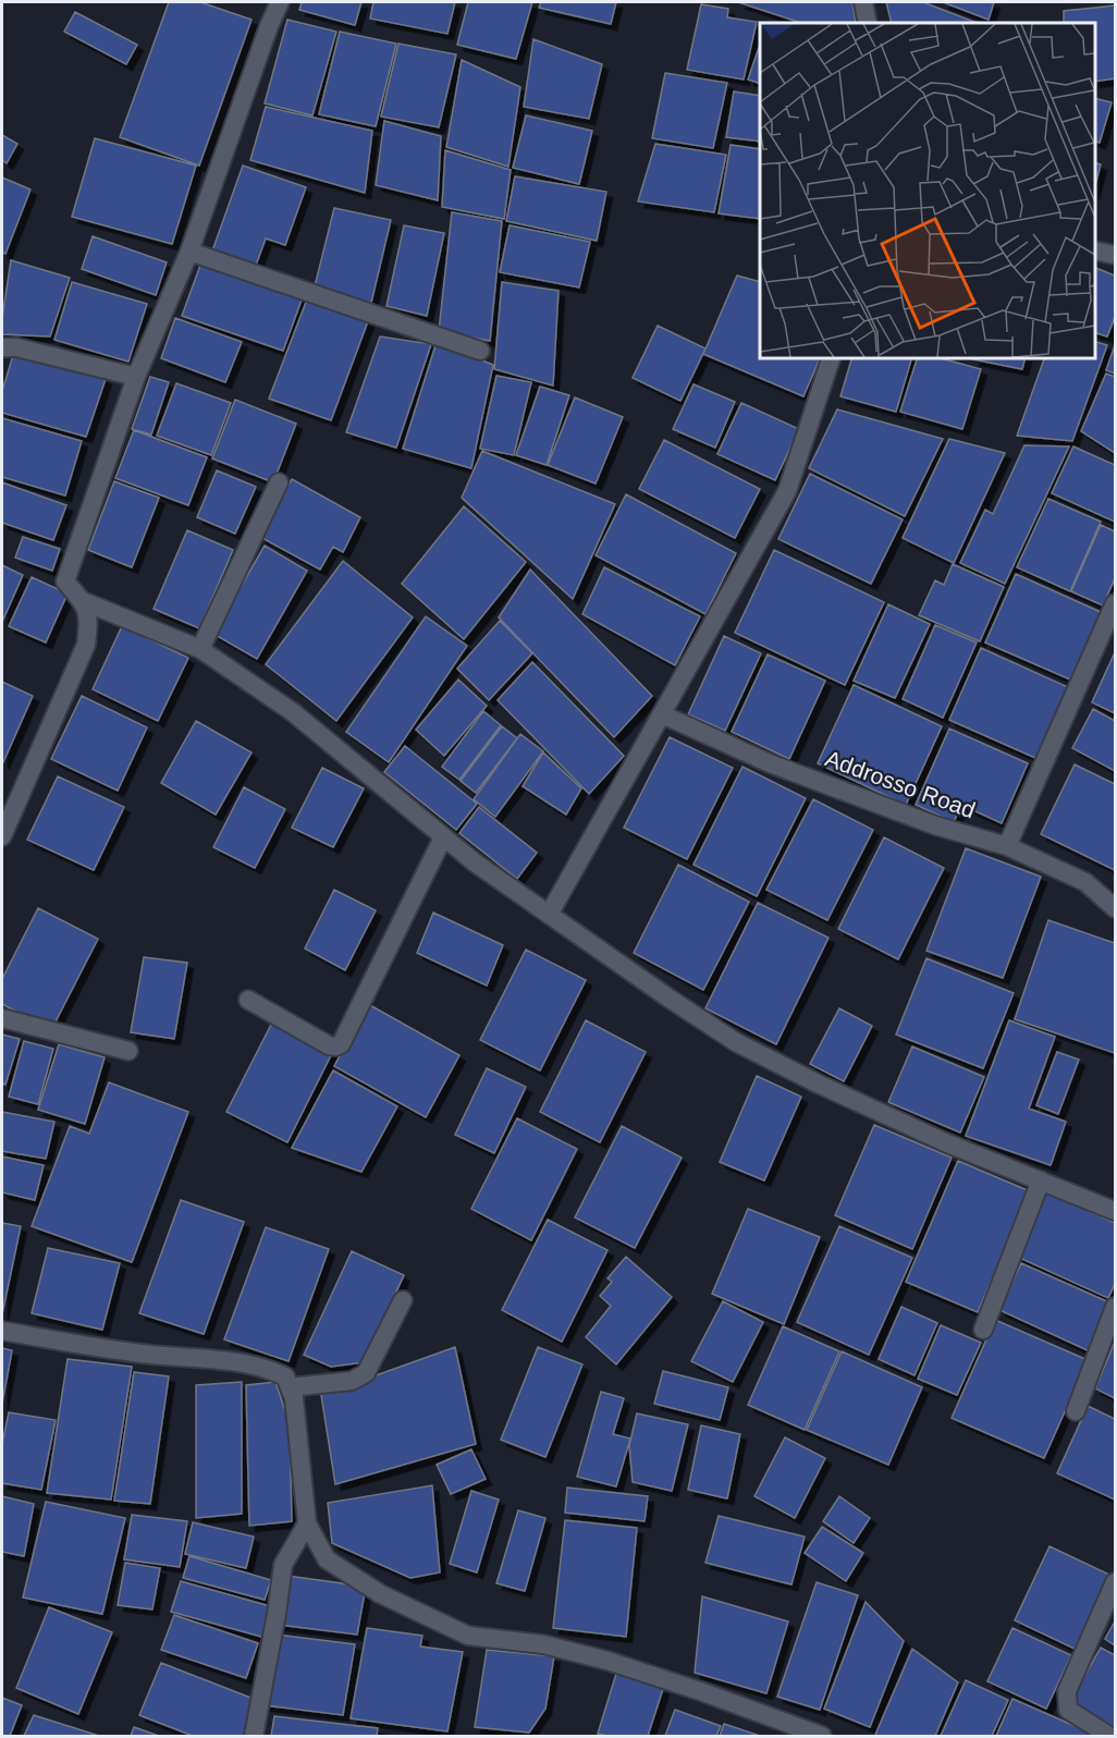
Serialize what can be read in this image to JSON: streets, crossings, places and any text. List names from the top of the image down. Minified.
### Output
{"streets":{"street":["Addrosso Road"]}}
